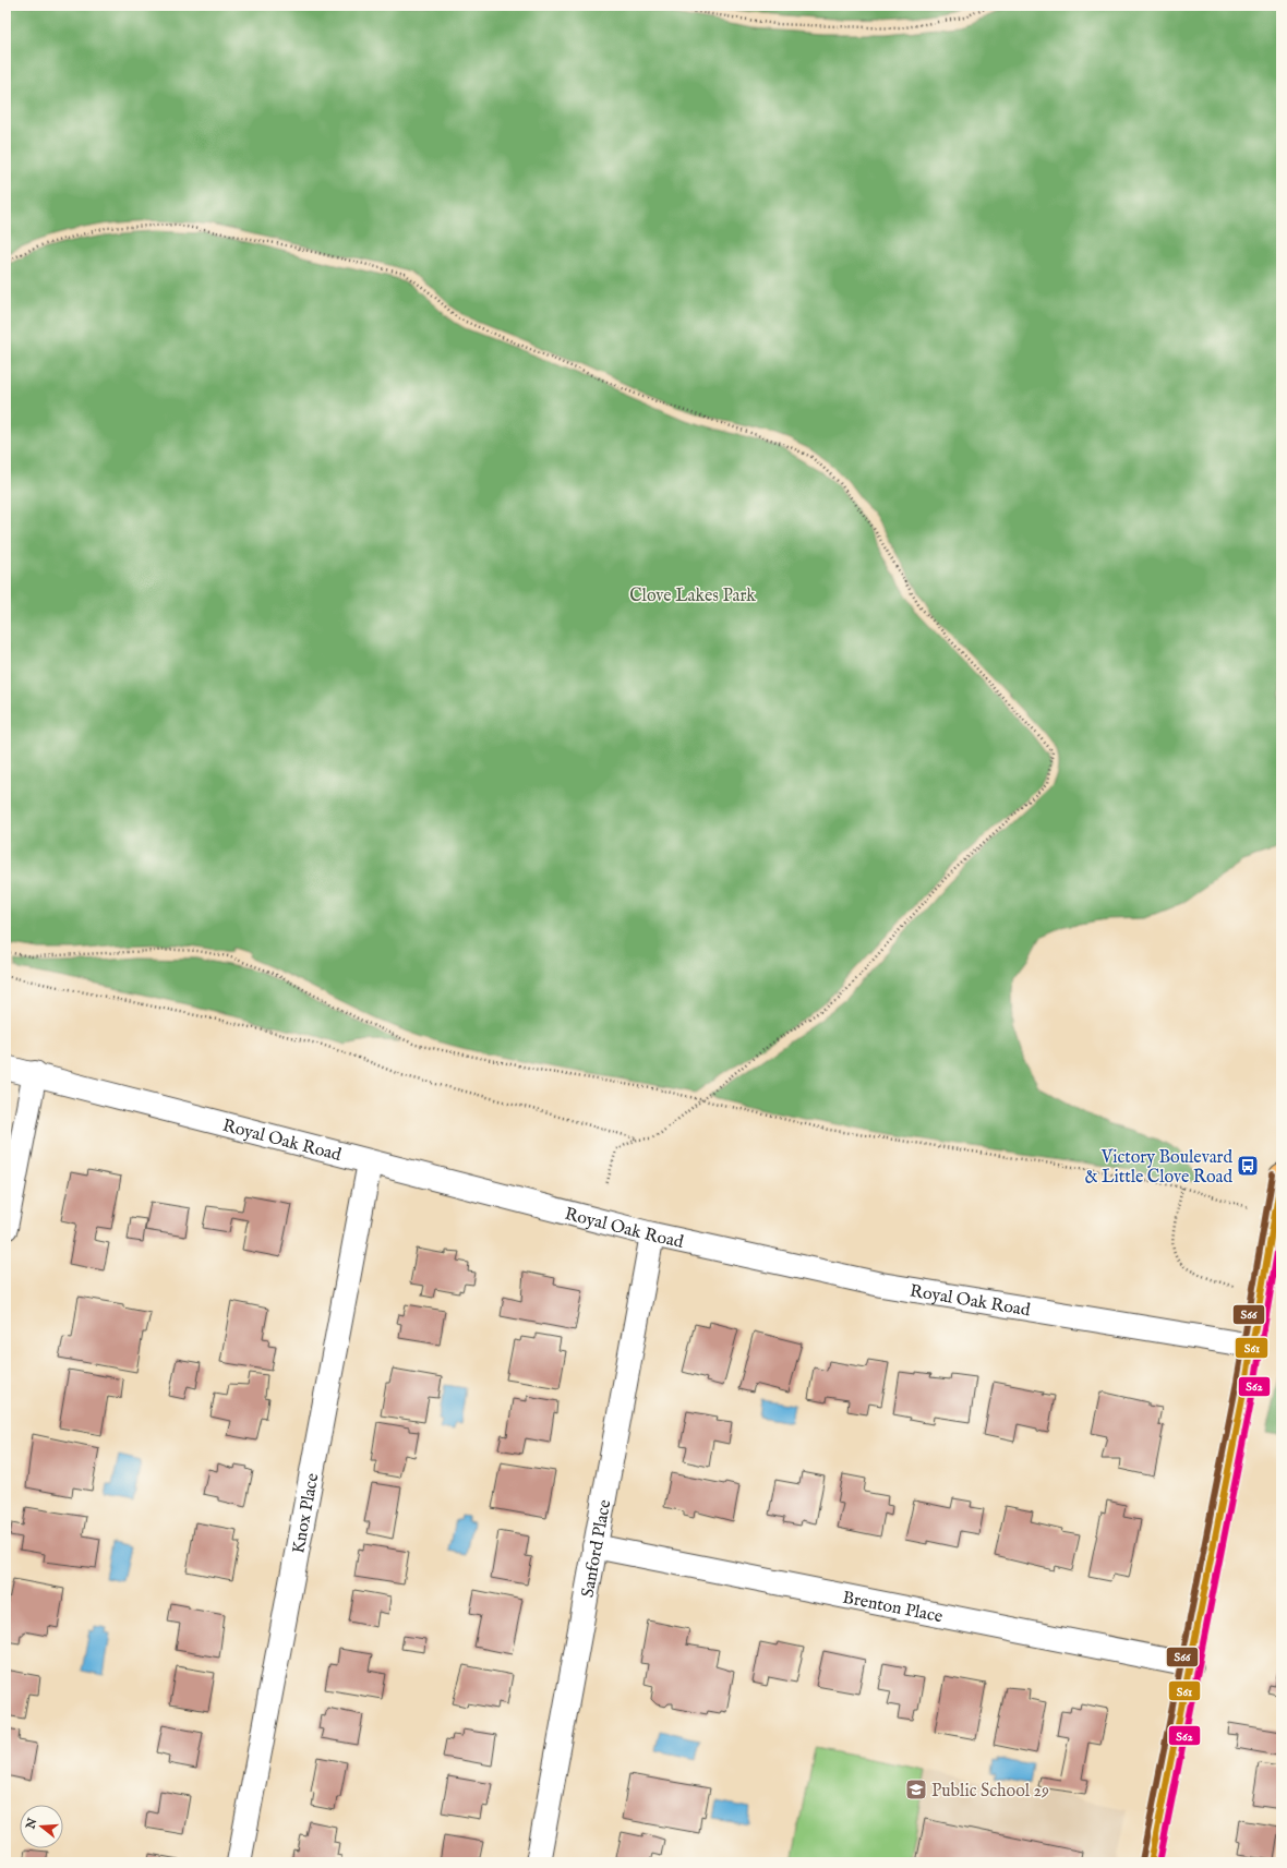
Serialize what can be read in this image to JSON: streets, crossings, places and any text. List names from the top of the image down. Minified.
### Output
{"streets":{"street":["Royal Oak Road","Knox Place","Sanford Place","Brenton Place"]},"crossings":[["Royal Oak Road","Knox Place"],["Royal Oak Road","Sanford Place"],["Sanford Place","Brenton Place"]],"parks":["Clove Lakes Park"],"places":{"bus stop":["Victory Boulevard & Little Clove Road"],"school or university":["Public School 29"]},"lines":["transit line S66","transit line S61","transit line S62"],"north":"left"}
